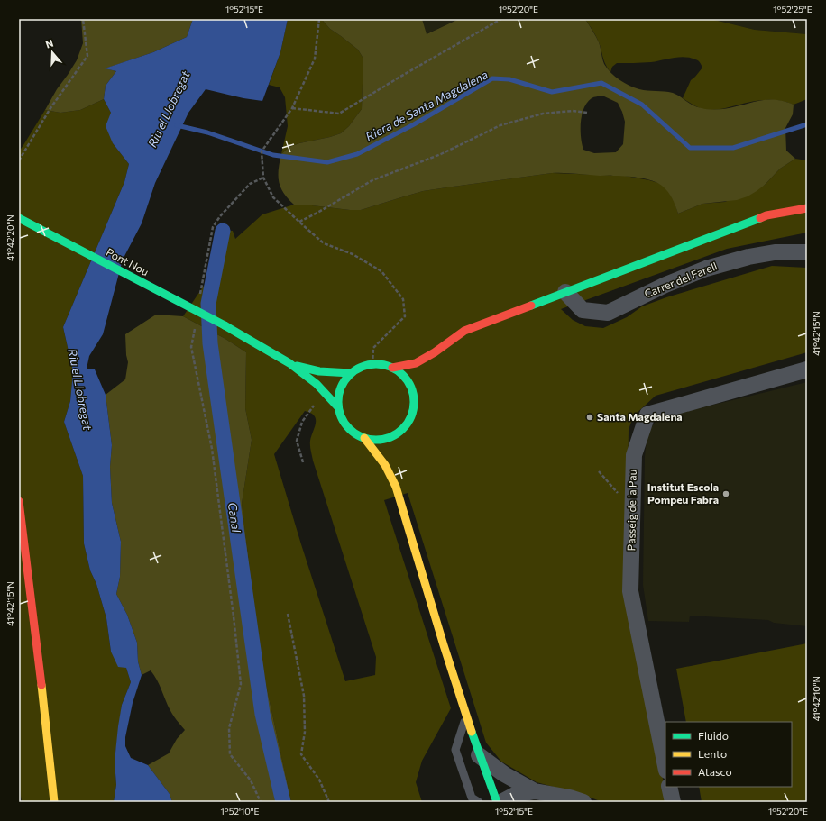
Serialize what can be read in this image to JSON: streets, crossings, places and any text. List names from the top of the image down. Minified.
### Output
{"streets":{"street":["Pont Nou","Carrer del Farell","Passeig de la Pau"]},"water":["Riera de Santa Magdalena","Riu el Llobregat","Canal"],"places":["Santa Magdalena","Institut Escola Pompeu Fabra"],"legend":["Fluido","Lento","Atasco"],"north":"top","coordinates":["1°52'15\"E","1°52'20\"E","1°52'25\"E","41°42'20\"N","41°42'15\"N","41°42'10\"N","1°52'10\"E"]}
